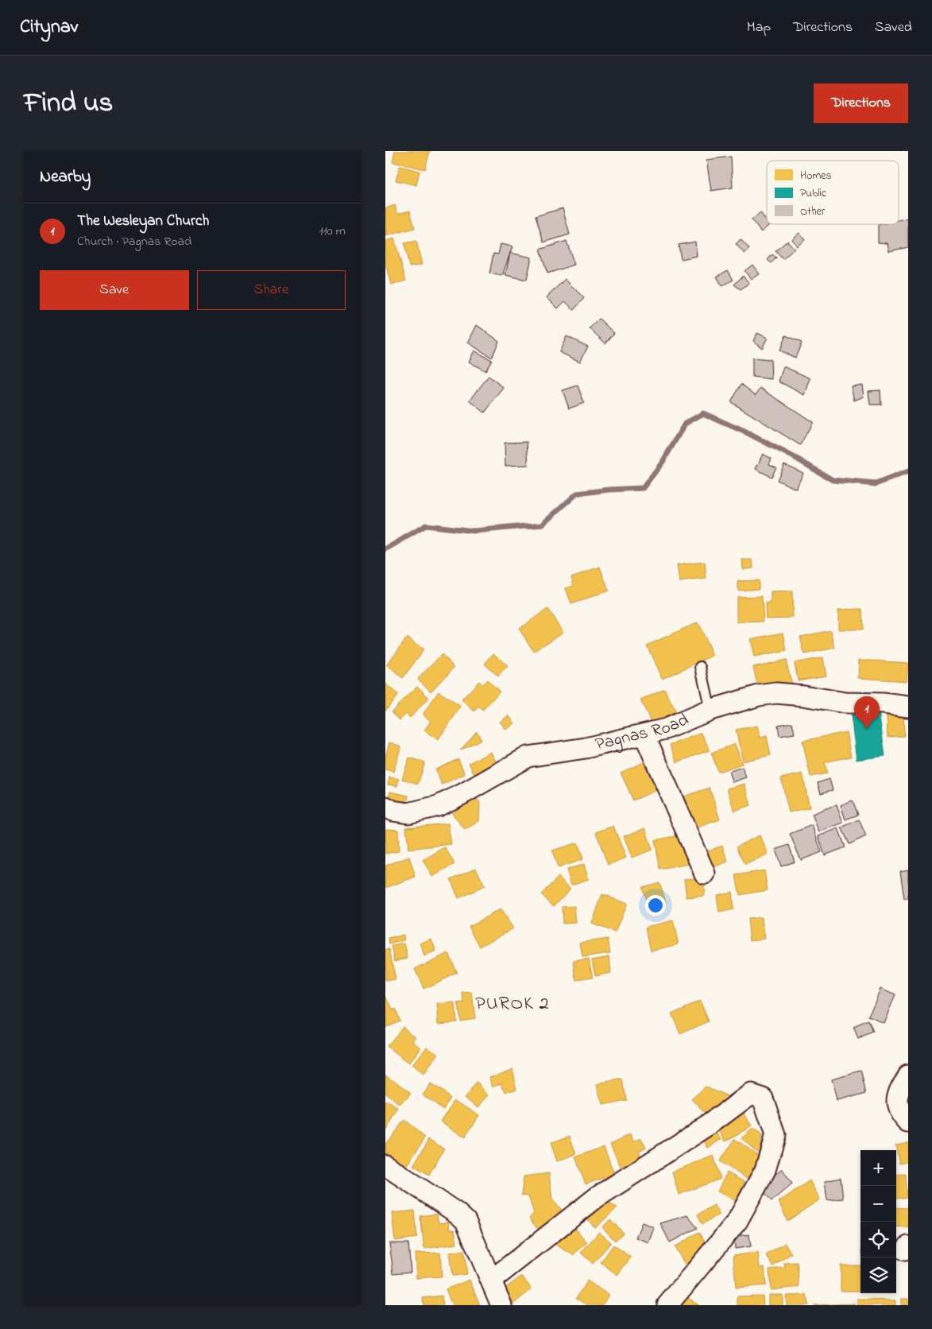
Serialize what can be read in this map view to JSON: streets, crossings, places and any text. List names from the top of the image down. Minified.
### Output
{"streets":{"street":["Pagnas Road"]},"districts":["PUROK 2"],"legend":["Homes","Public","Other"],"page":{"header":"Citynav","nav":["Map","Directions","Saved"],"title":"Find us","buttons":["Directions",["Save","Share"]],"heading":"Nearby","list":[{"mark":"1","name":"The Wesleyan Church","note":"Church · Pagnas Road","value":"110 m"}],"pins":"1","map_buttons":["+","−"]}}
